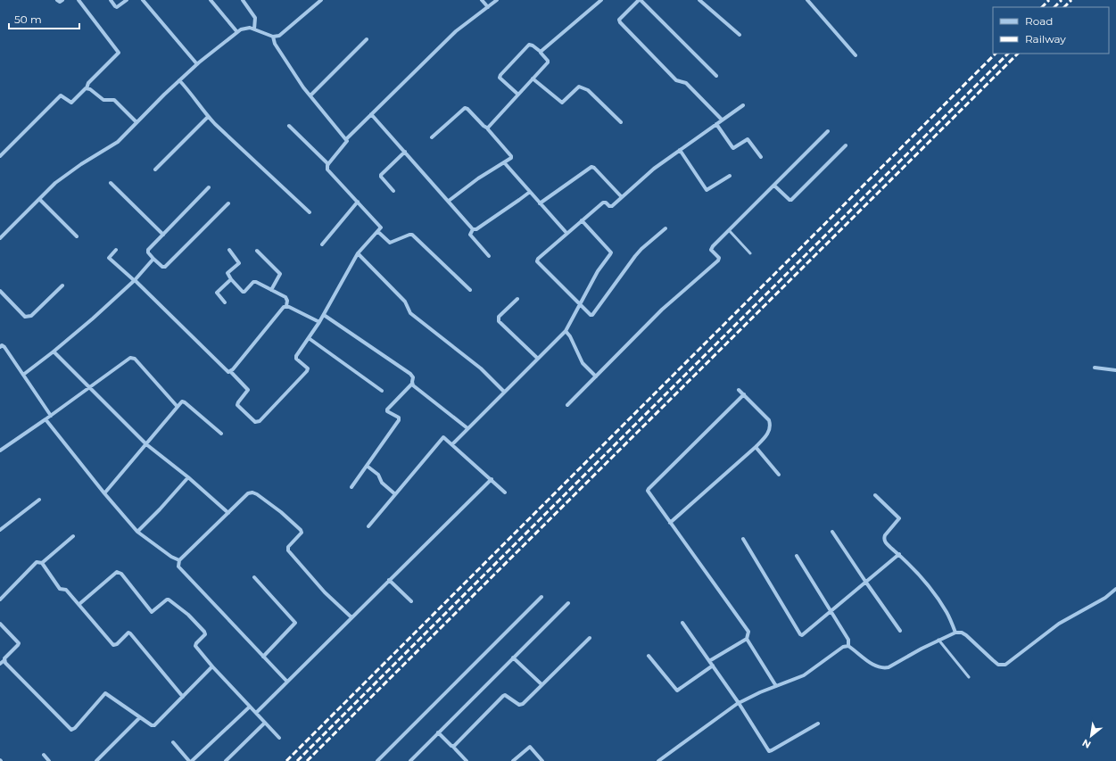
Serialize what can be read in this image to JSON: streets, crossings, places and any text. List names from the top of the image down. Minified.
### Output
{"legend":["Road","Railway"],"scale_bar":"50 m","north":"bottom left"}
